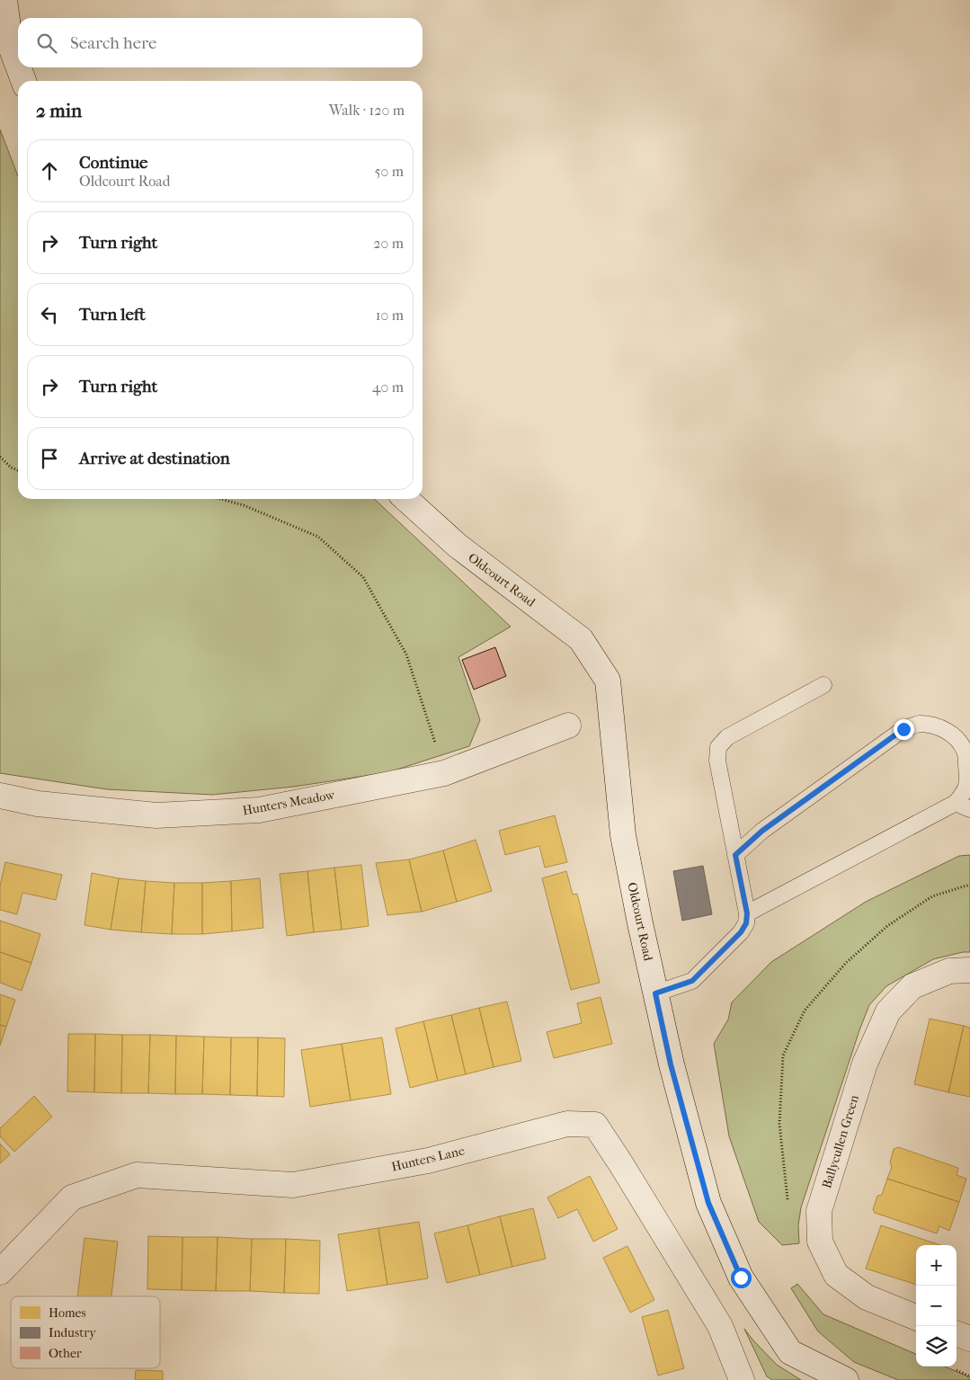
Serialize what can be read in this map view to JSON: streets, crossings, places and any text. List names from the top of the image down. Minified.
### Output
{"streets":{"street":["Oldcourt Road","Hunters Meadow","Ballycullen Green","Hunters Lane"]},"legend":["Homes","Industry","Other"],"page":{"search":"Search here","heading":["2 min","Walk · 120 m"],"list":[["Continue","Oldcourt Road","50 m"],["Turn right","20 m"],["Turn left","10 m"],["Turn right","40 m"],"Arrive at destination"],"map_buttons":["+","−"]}}
